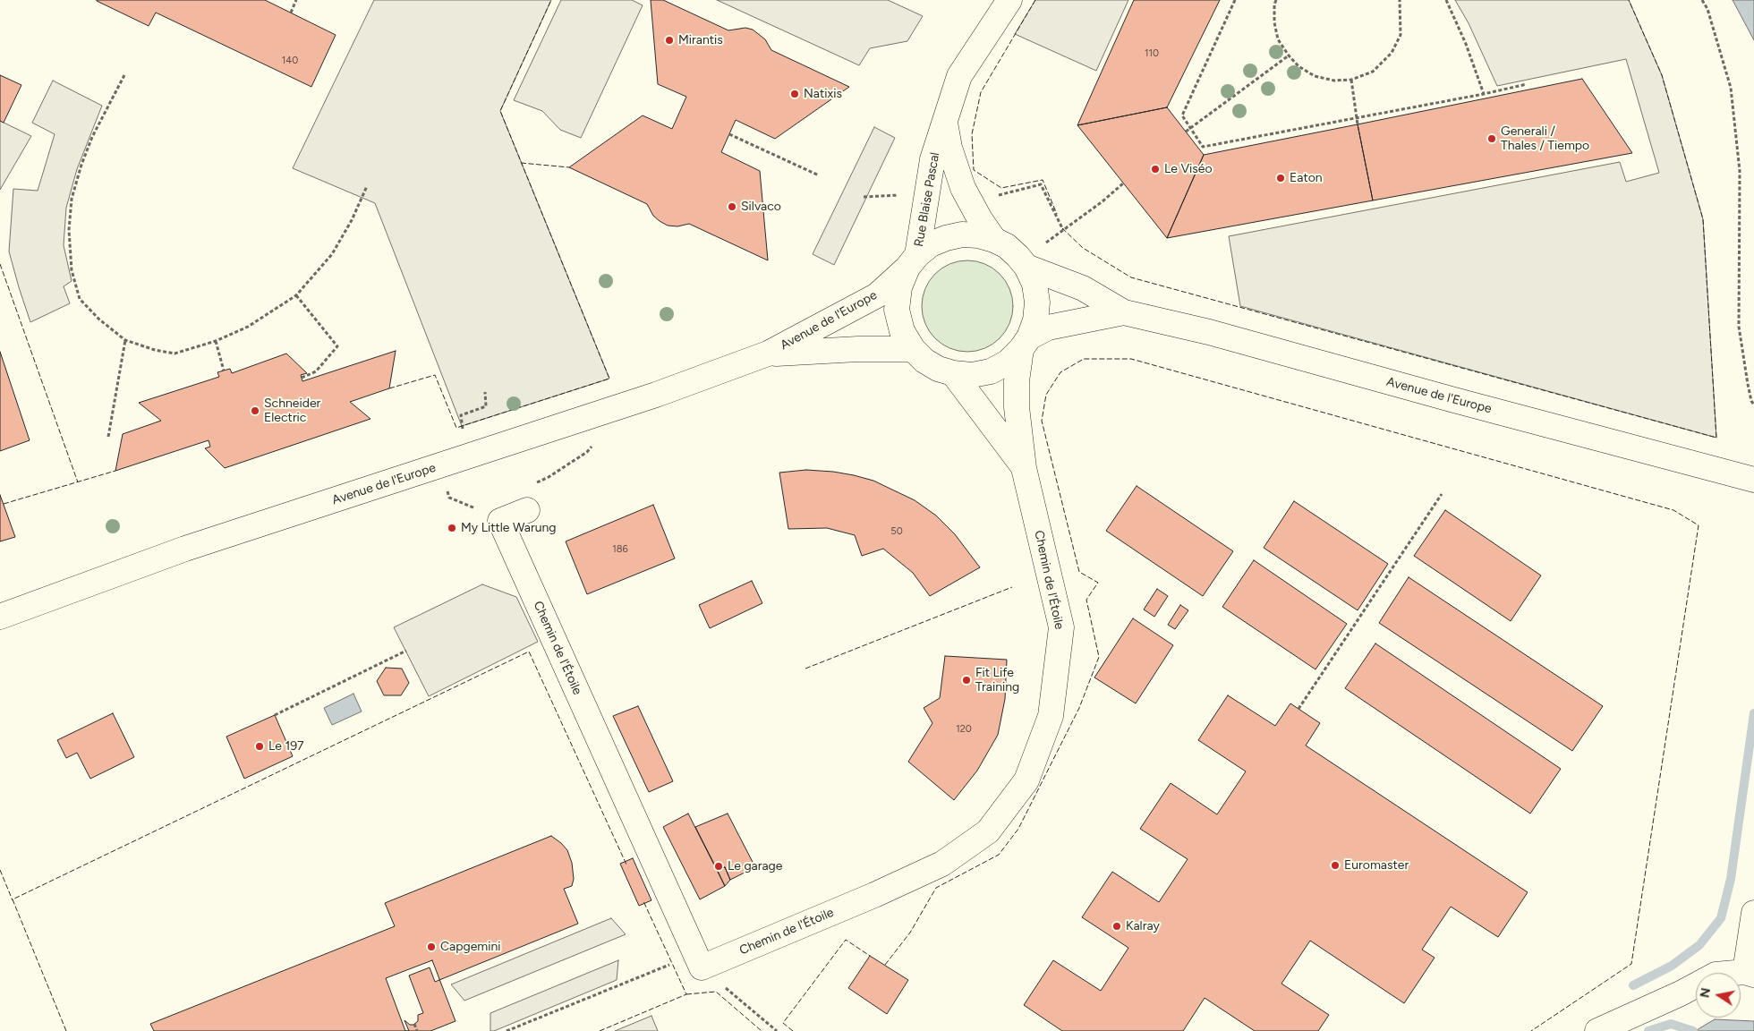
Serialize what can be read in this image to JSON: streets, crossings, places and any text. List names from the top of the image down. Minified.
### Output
{"streets":{"main road":["Rue Blaise Pascal","Avenue de l'Europe","Chemin de l'Étoile"]},"crossings":[["Rue Blaise Pascal","Avenue de l'Europe"],["Rue Blaise Pascal","Chemin de l'Étoile"],["Avenue de l'Europe","Chemin de l'Étoile"]],"places":["Mirantis","Natixis","Generali / Thales / Tiempo","Le Viséo","Eaton","Silvaco","Schneider Electric","My Little Warung","Fit Life Training","Le 197","Euromaster","Le garage","Kalray","Capgemini"],"house_numbers":["110","140","50","186","120"],"north":"left"}
